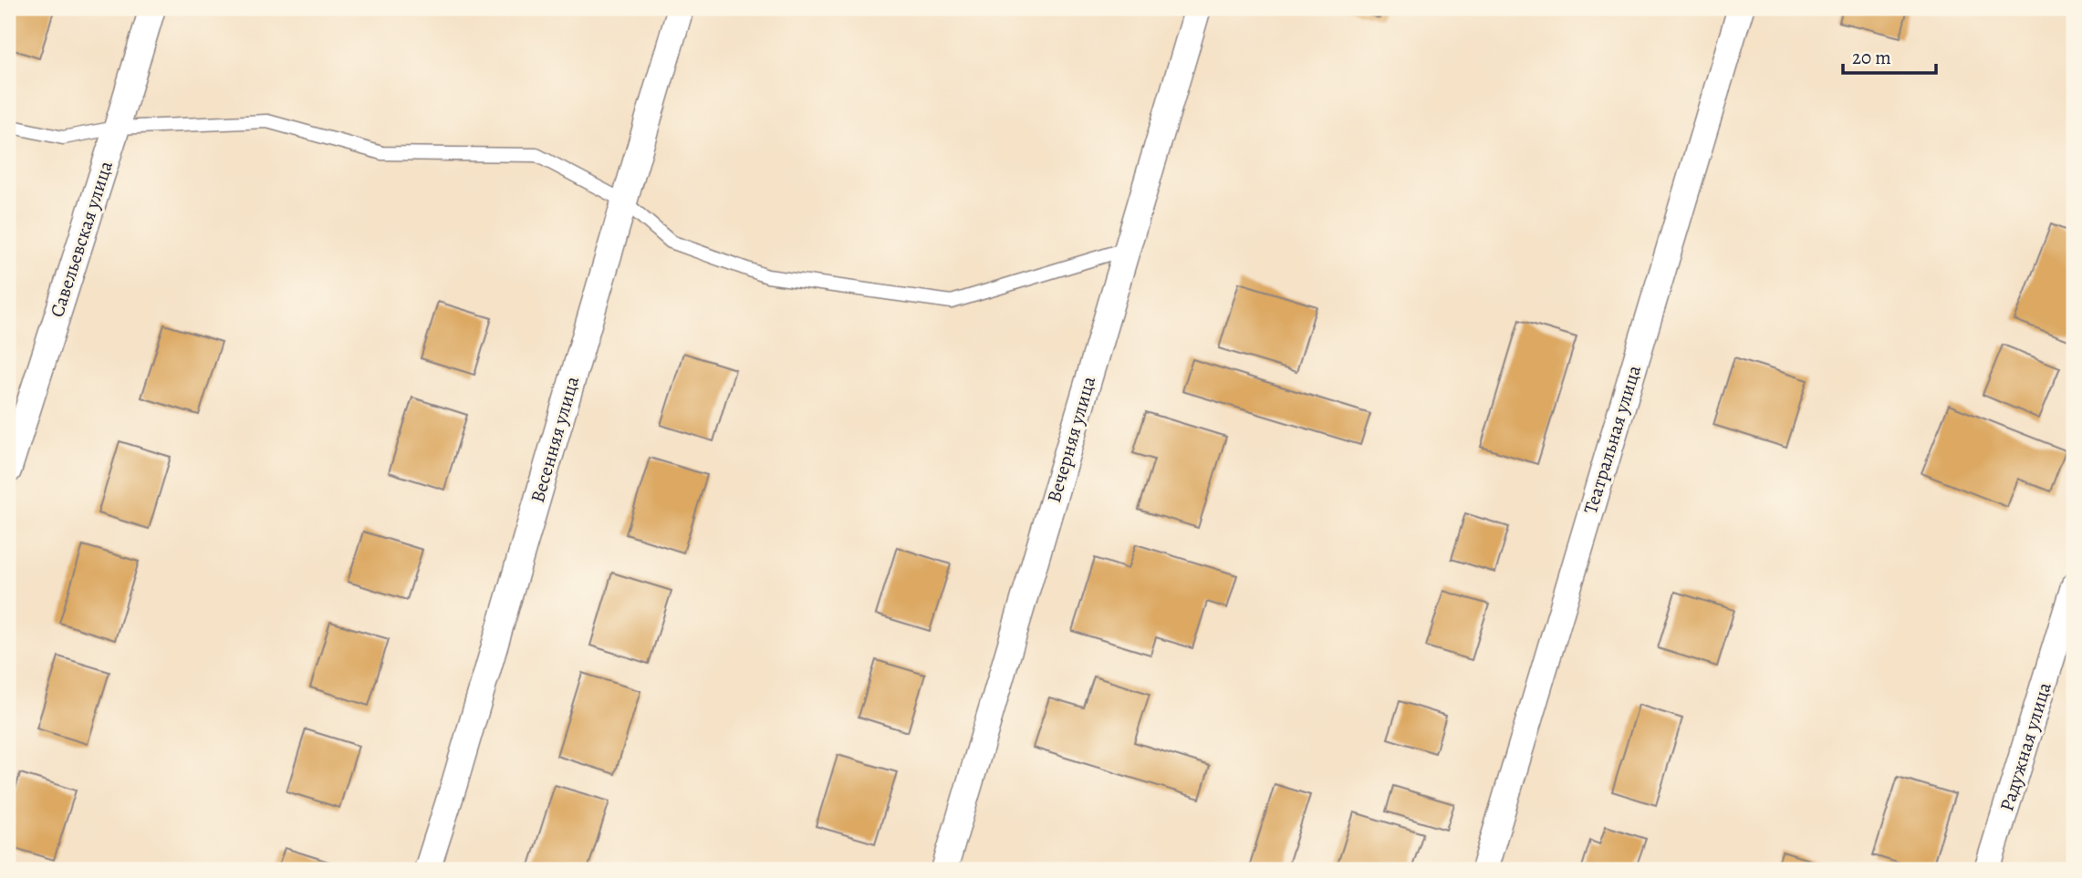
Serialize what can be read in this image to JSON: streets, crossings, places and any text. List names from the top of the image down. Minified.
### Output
{"streets":{"street":["Савельевская улица","Весенняя улица","Вечерняя улица","Театральная улица","Радужная улица"]},"scale_bar":"20 m"}
